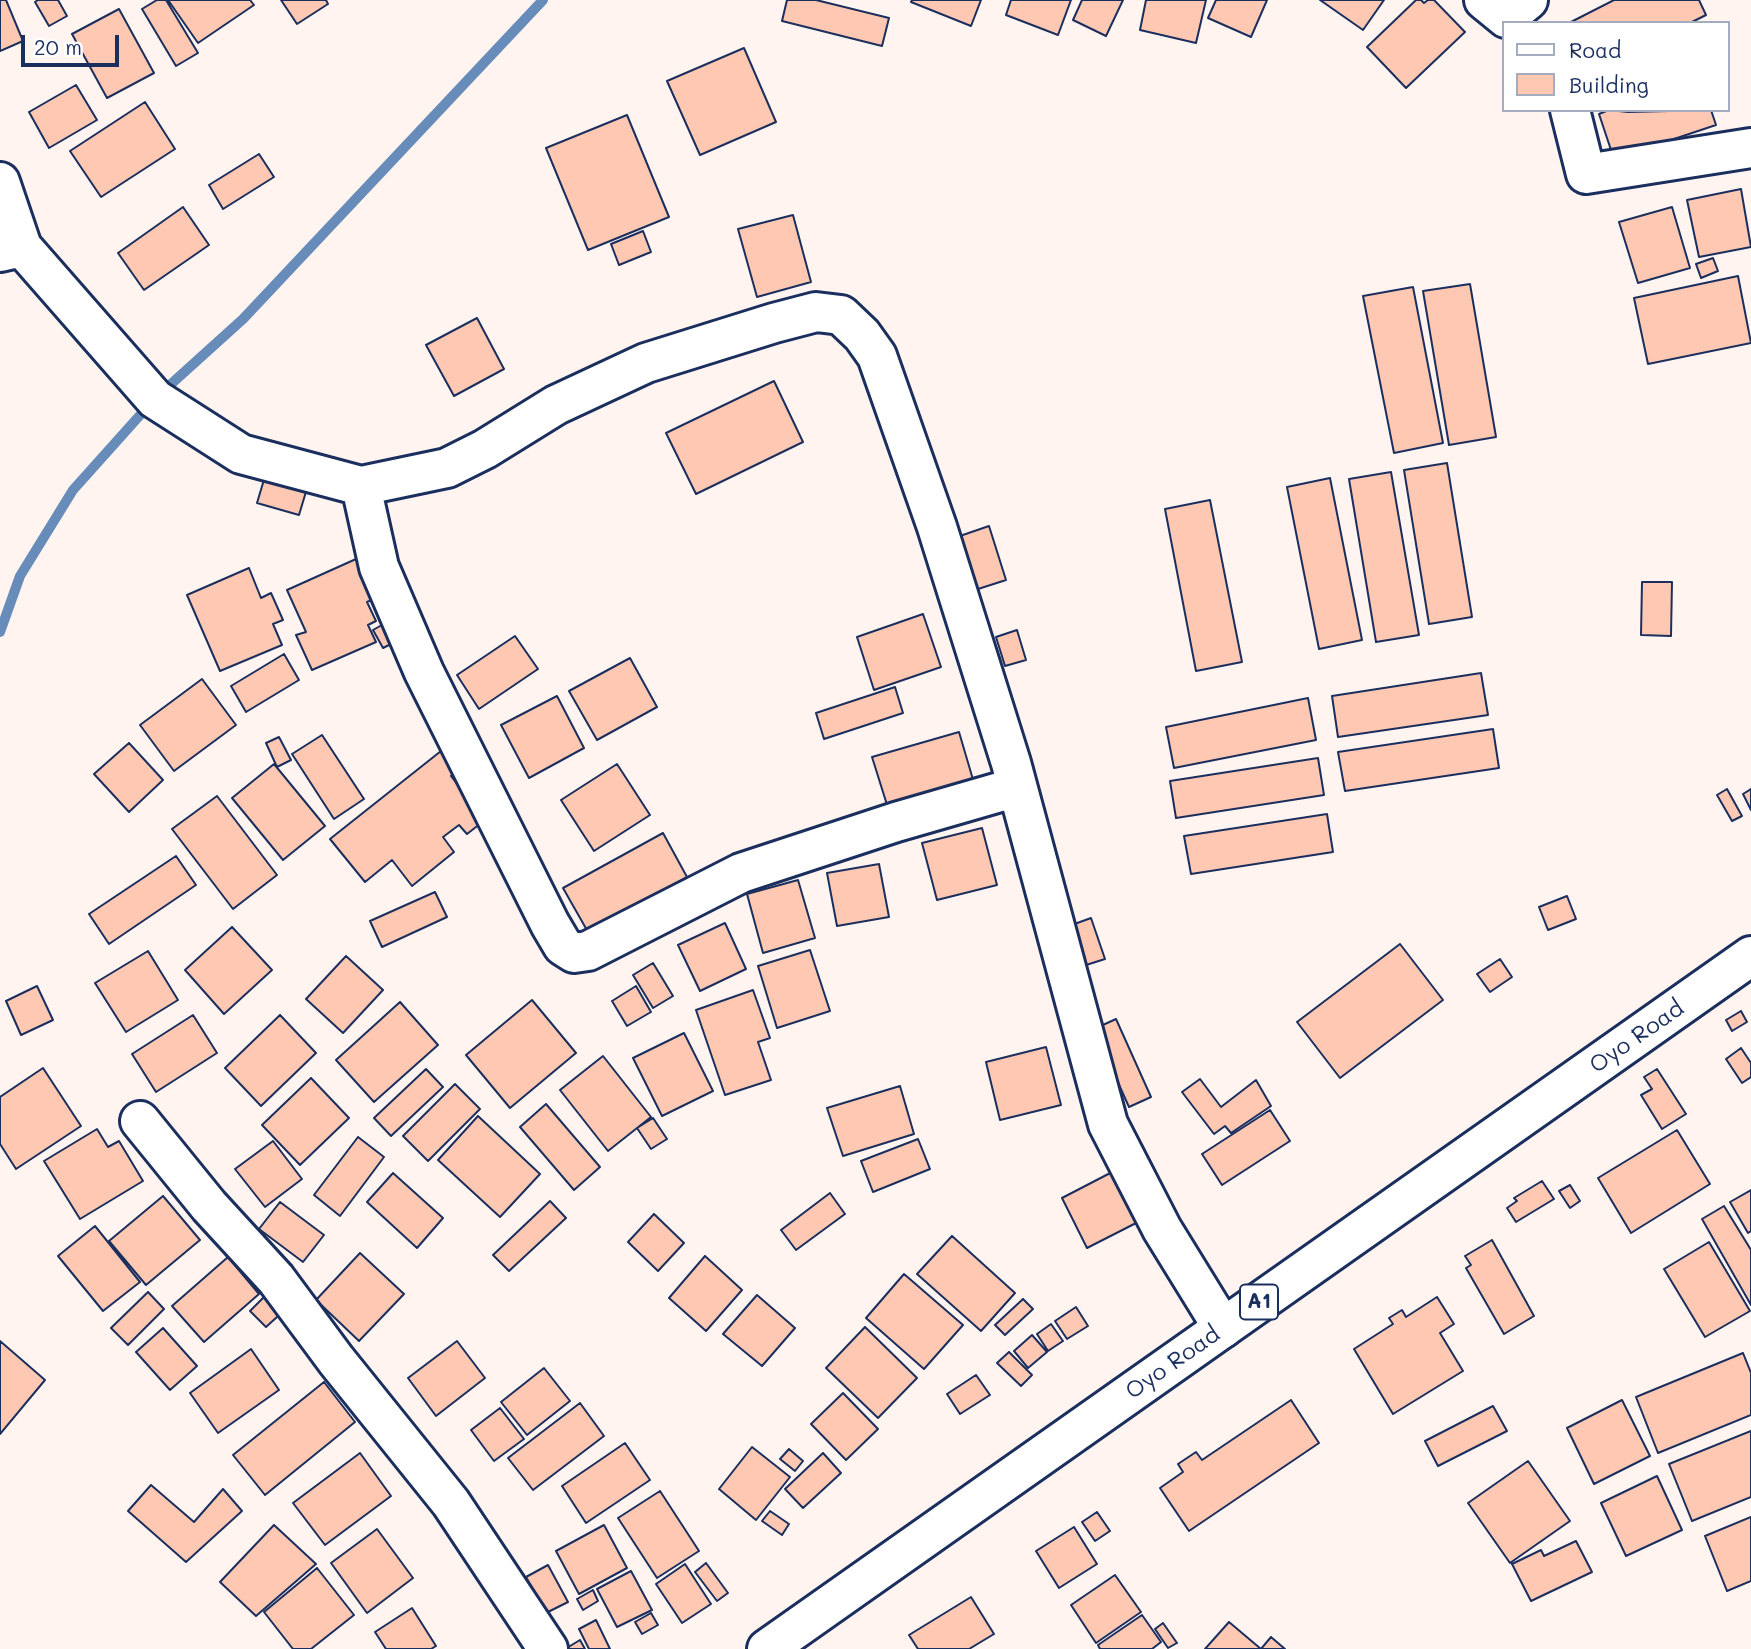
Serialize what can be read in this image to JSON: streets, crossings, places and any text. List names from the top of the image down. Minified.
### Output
{"streets":{"main road":["Oyo Road","A1"]},"legend":["Road","Building"],"scale_bar":"20 m"}
